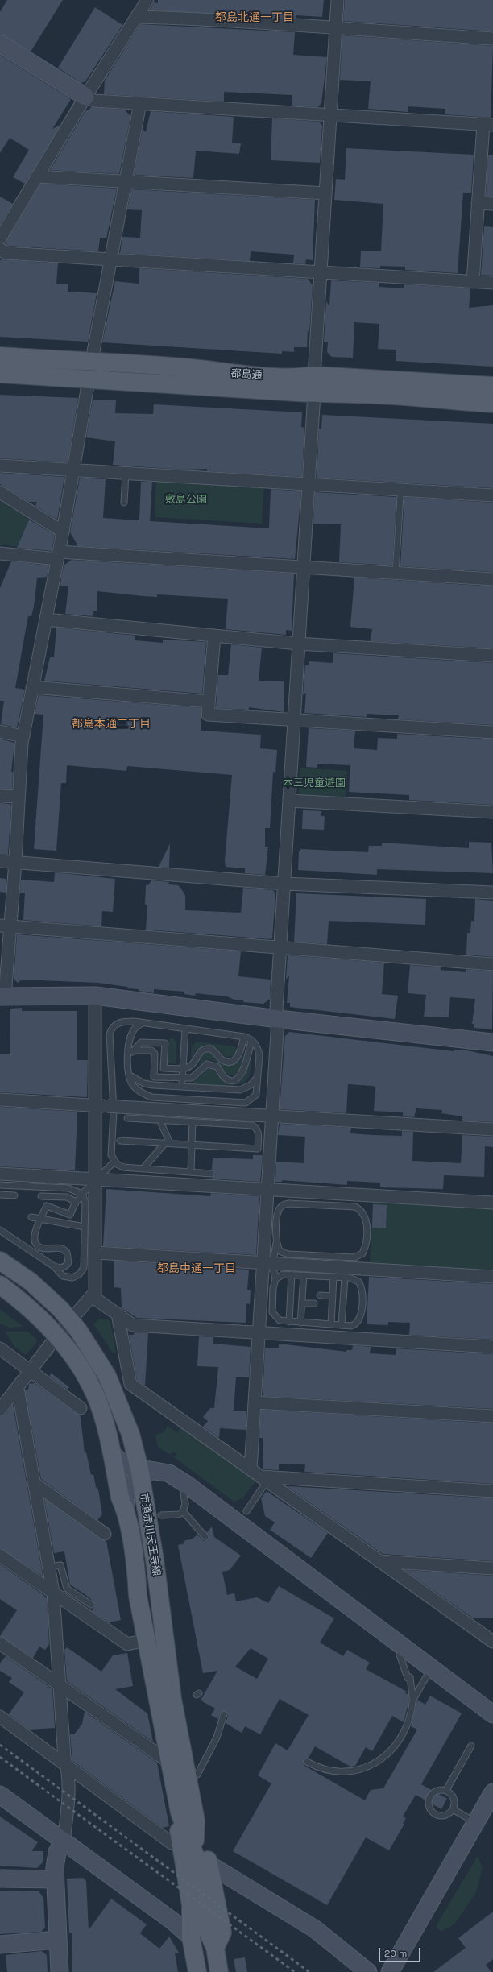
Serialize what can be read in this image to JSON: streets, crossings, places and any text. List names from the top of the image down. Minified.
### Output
{"streets":{"main road":["都島通","市道赤川天王寺線"]},"districts":["都島北通一丁目","都島本通三丁目","都島中通一丁目"],"parks":["敷島公園","本三児童遊園"],"scale_bar":"20 m"}
